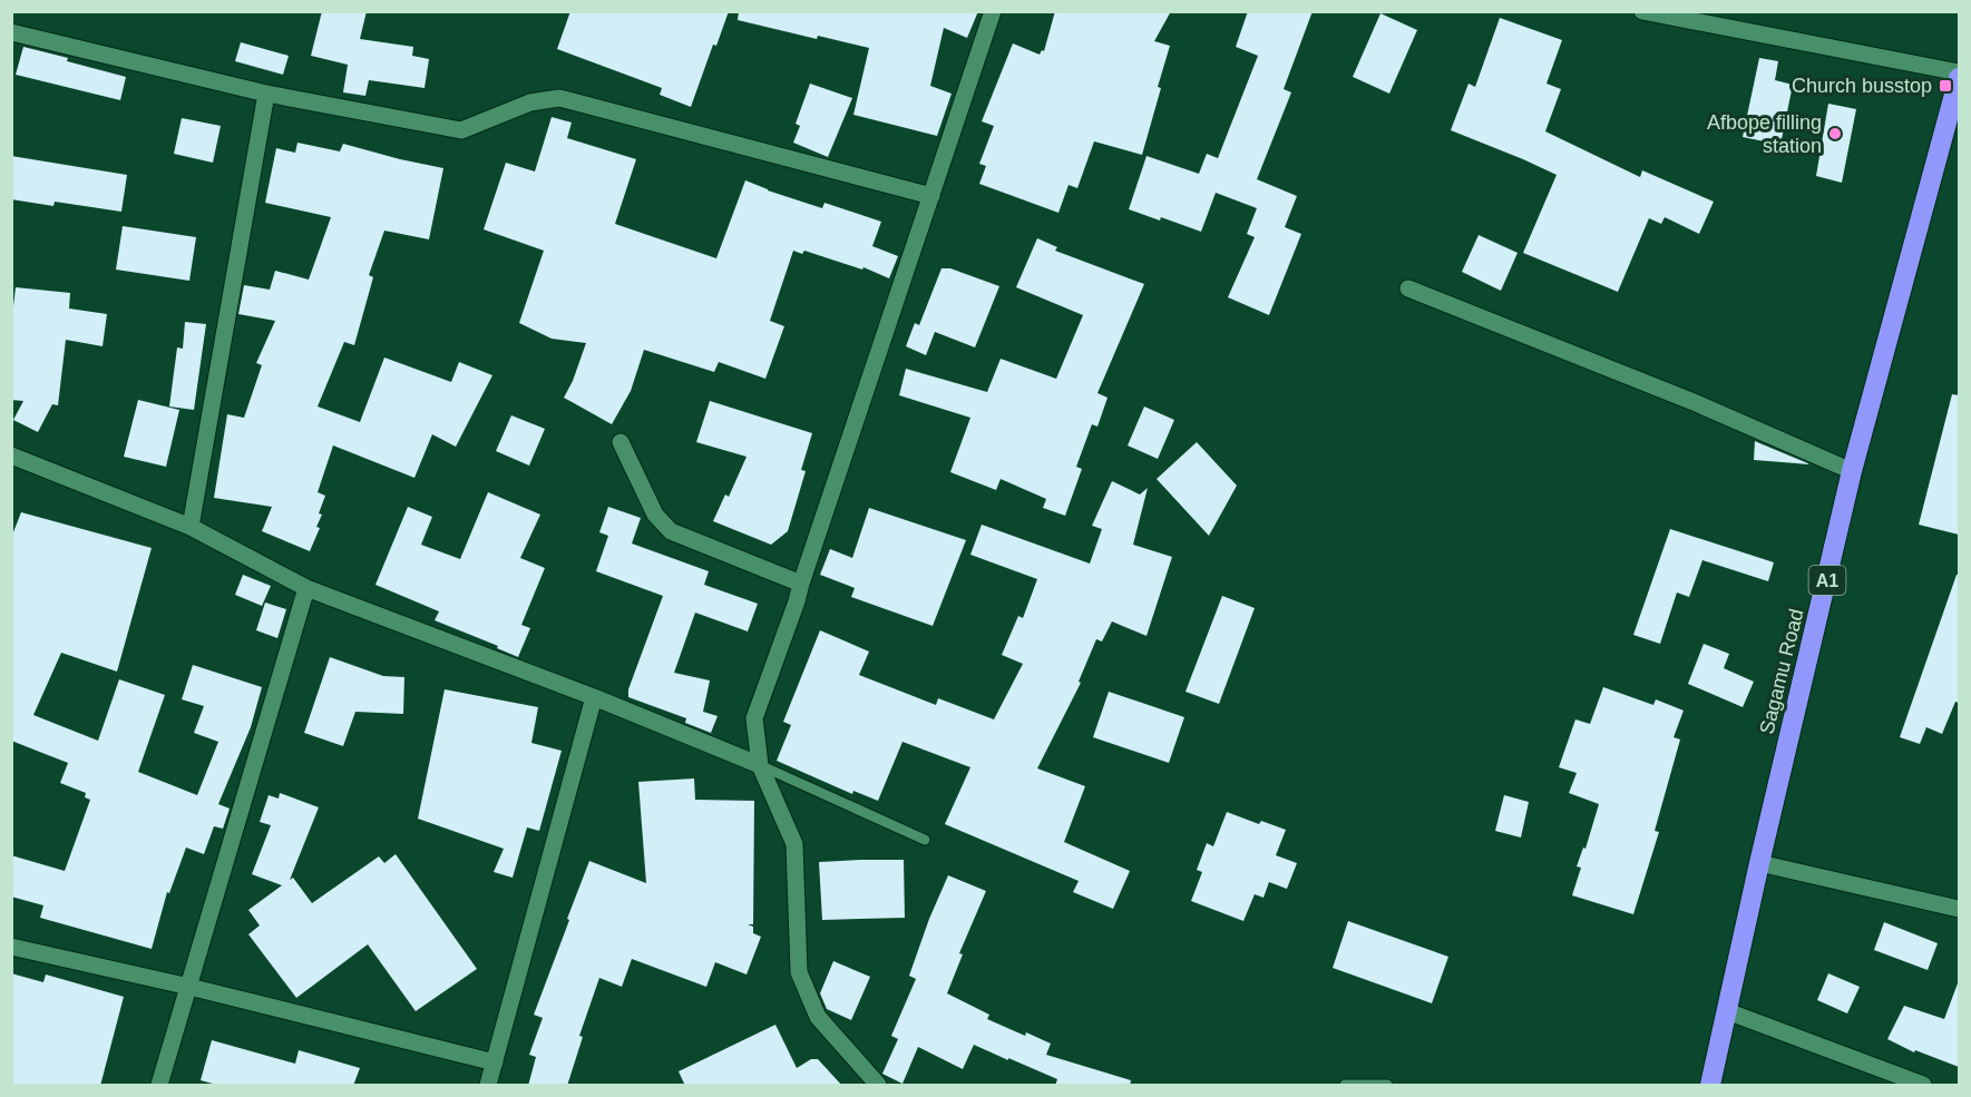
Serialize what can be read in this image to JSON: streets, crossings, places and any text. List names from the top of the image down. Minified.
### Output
{"streets":{"highway":["A1","Sagamu Road"]},"places":{"transit":["Church busstop"],"other":["Afbope filling station"]}}
